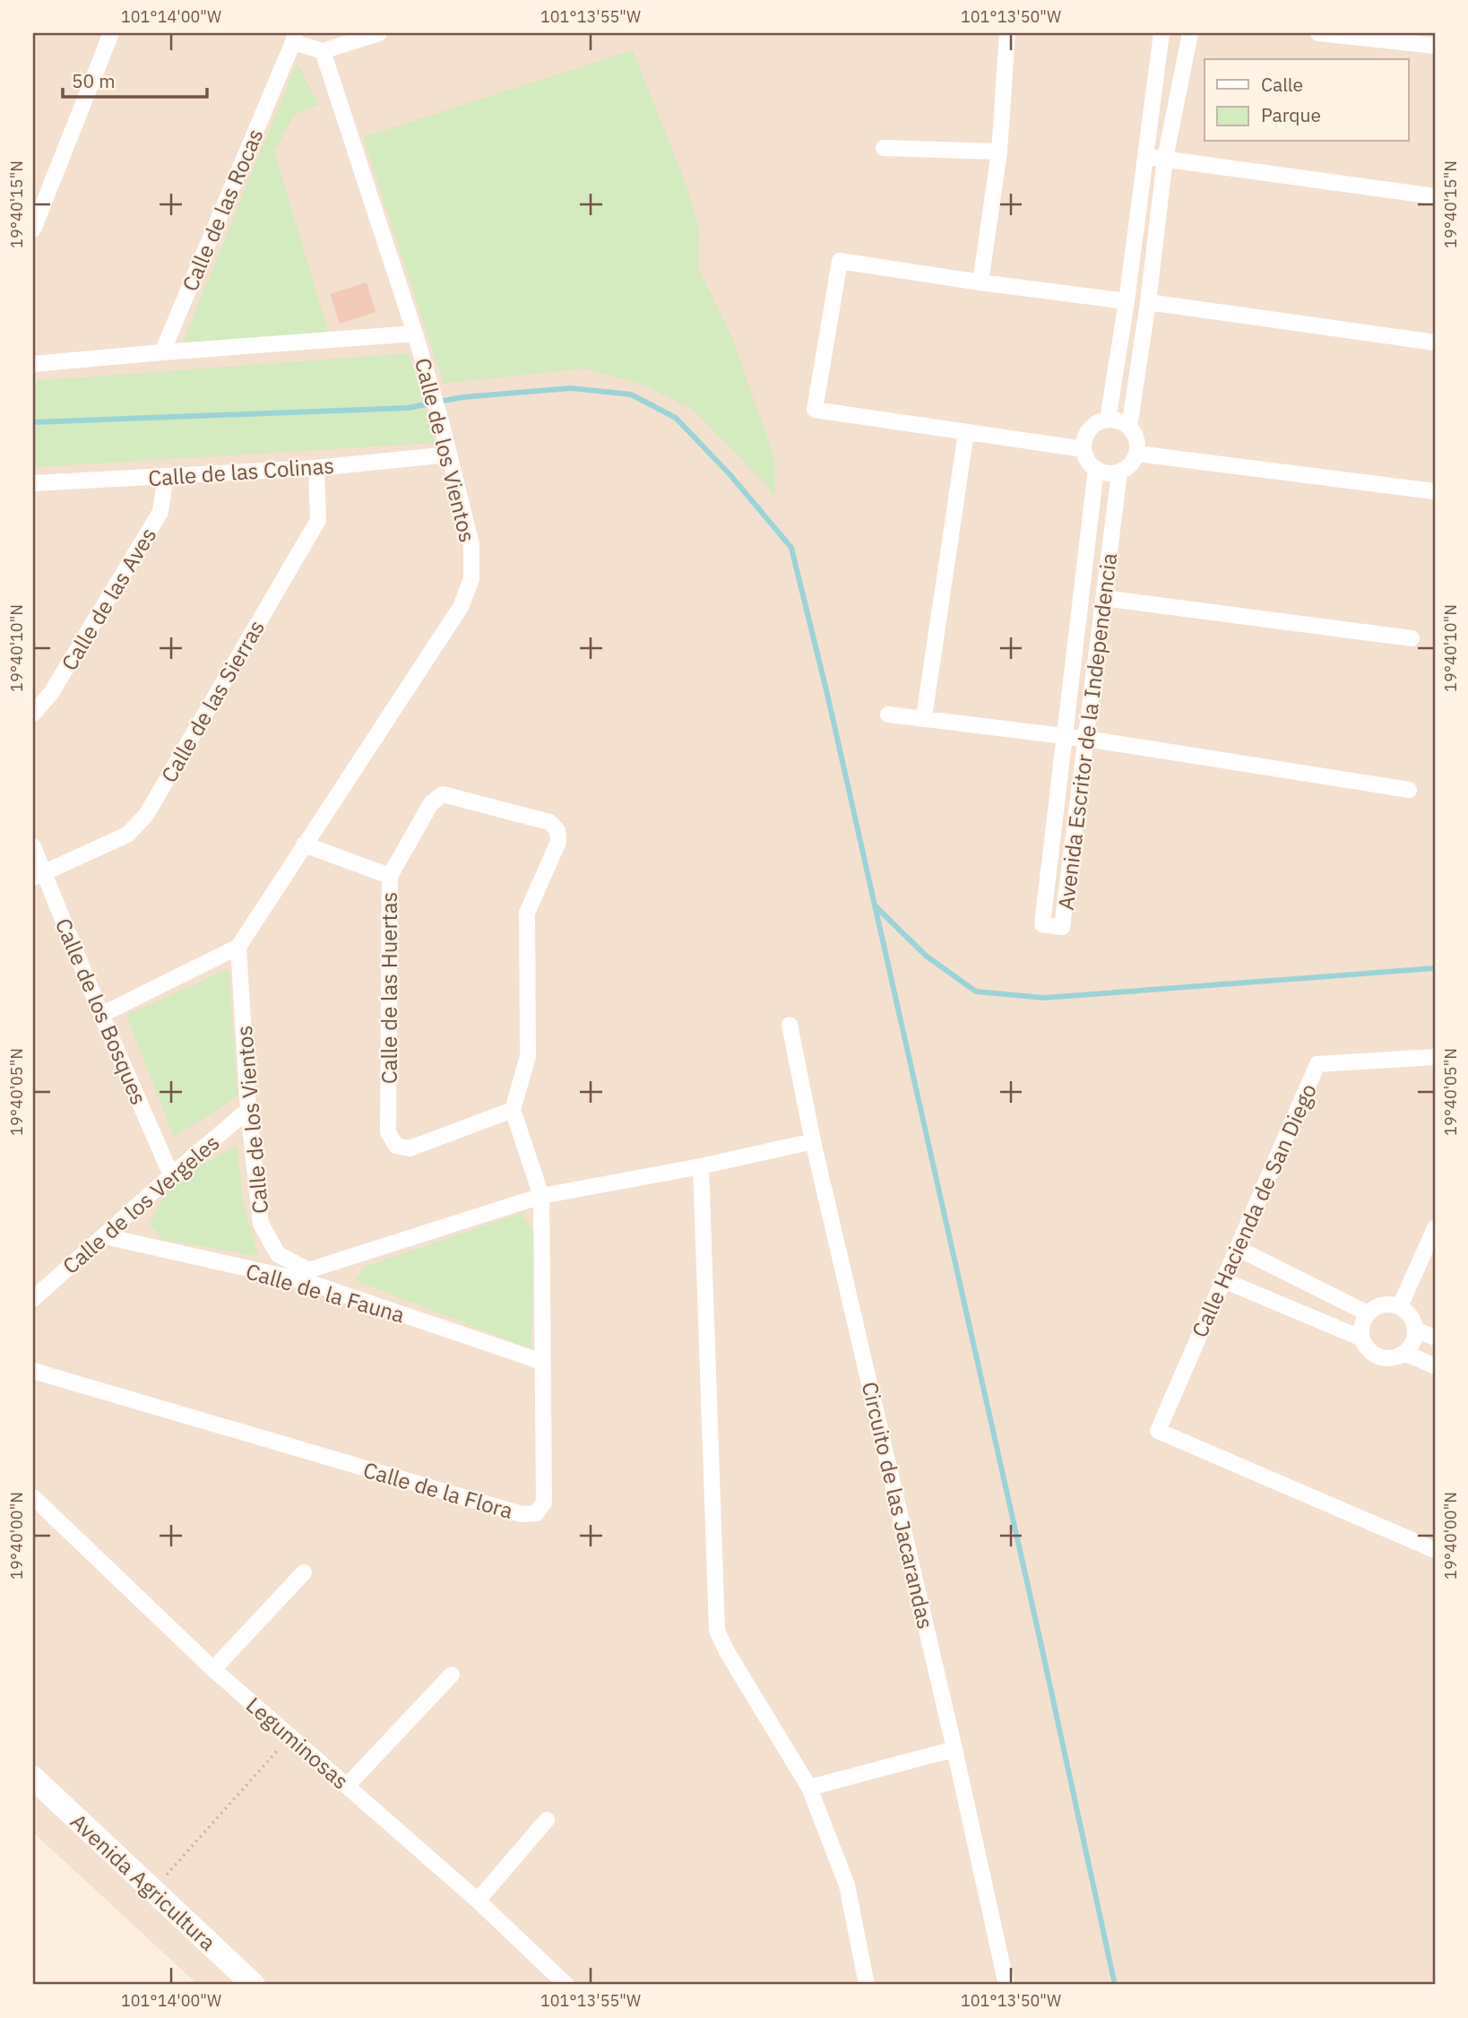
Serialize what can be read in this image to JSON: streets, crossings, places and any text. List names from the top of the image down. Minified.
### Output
{"streets":{"street":["Calle de las Rocas","Calle de los Vientos","Calle de las Colinas","Calle de las Aves","Calle de las Sierras","Avenida Escritor de la Independencia","Calle de las Huertas","Calle de los Bosques","Calle de los Vergeles","Calle Hacienda de San Diego","Calle de la Fauna","Calle de la Flora","Circuito de las Jacarandas","Leguminosas","Avenida Agricultura"]},"crossings":[["Calle de los Vientos","Calle de las Colinas"],["Calle de los Vientos","Calle de los Vergeles"],["Calle de los Vientos","Calle de la Fauna"],["Calle de las Colinas","Calle de las Aves"],["Calle de las Colinas","Calle de las Sierras"],["Calle de las Sierras","Calle de los Bosques"],["Calle de los Bosques","Calle de los Vergeles"],["Calle de los Vergeles","Calle de la Fauna"],["Calle de la Fauna","Calle de la Flora"]],"legend":["Calle","Parque"],"scale_bar":"50 m","coordinates":["101°14'00\"W","101°13'55\"W","101°13'50\"W","19°40'15\"N","19°40'10\"N","19°40'05\"N","19°40'00\"N"]}
